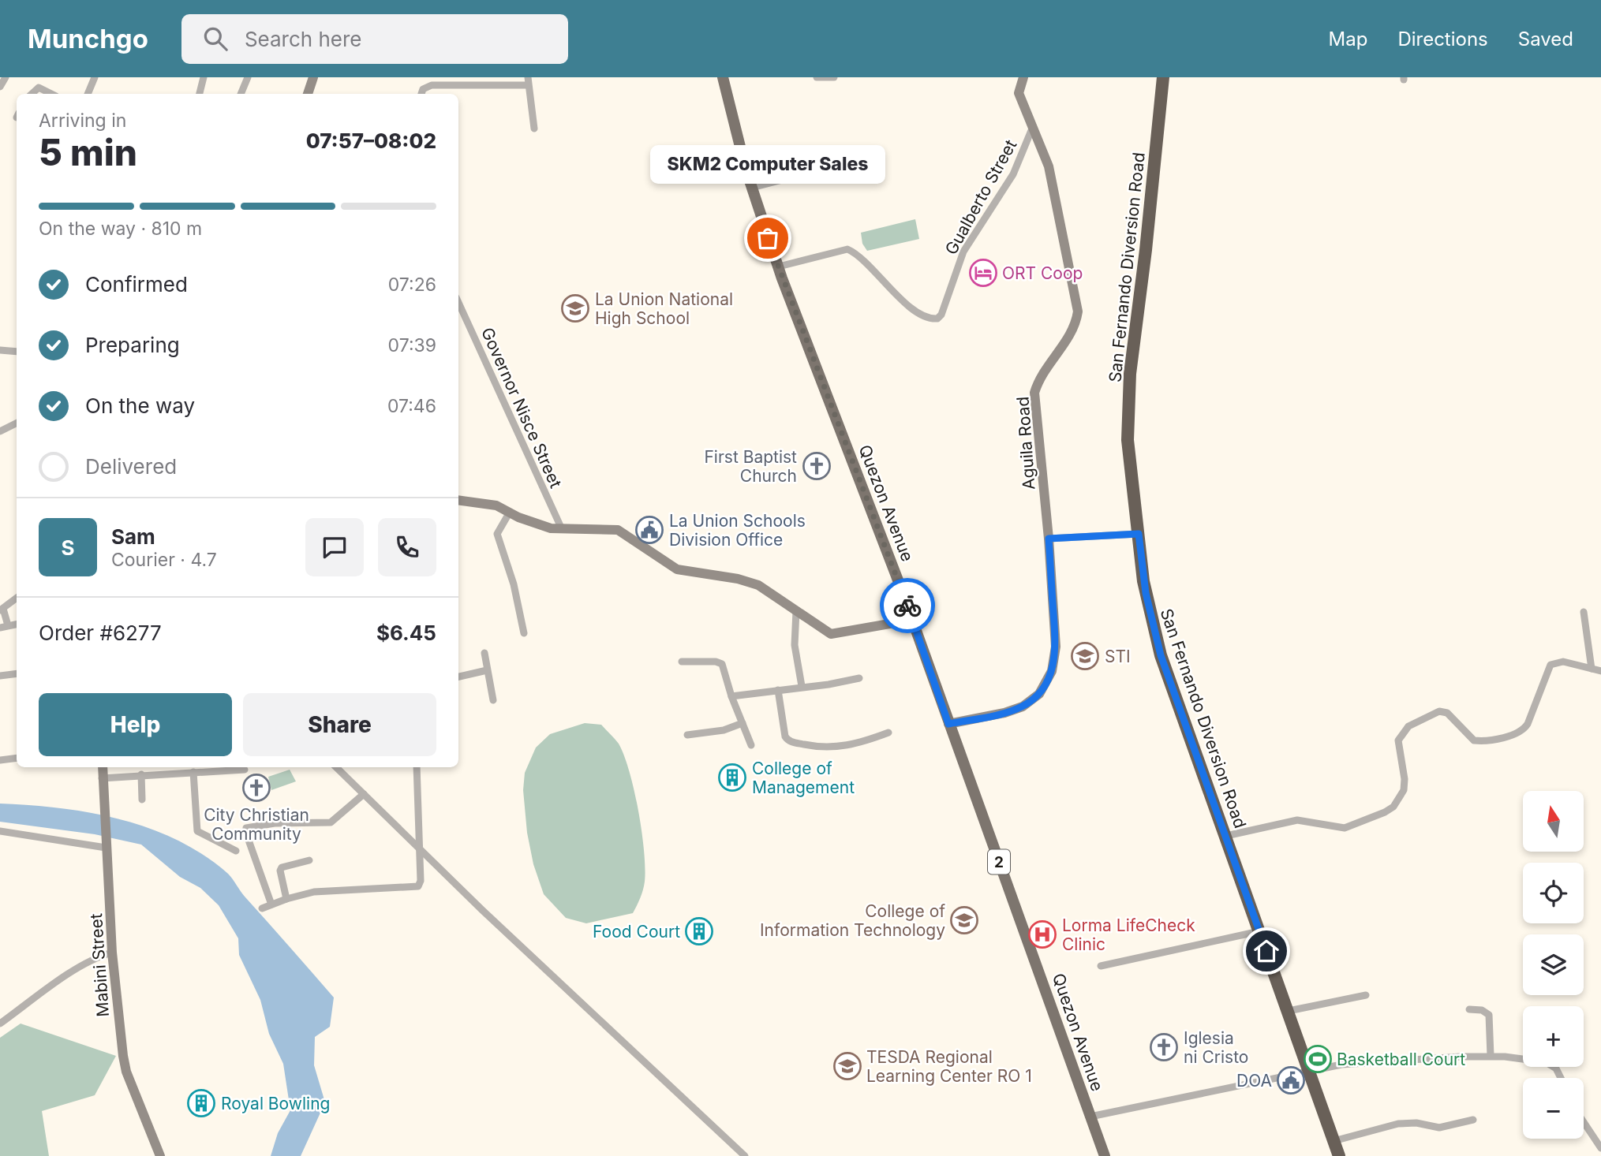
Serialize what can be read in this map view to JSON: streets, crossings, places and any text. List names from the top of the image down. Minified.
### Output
{"streets":{"highway":["San Fernando Diversion Road"],"main road":["Quezon Avenue","2"],"street":["Gualberto Street","Governor Nisce Street","Aguila Road","Mabini Street"]},"crossings":[["Gualberto Street","Aguila Road"],["Gualberto Street","Quezon Avenue"],["Aguila Road","Quezon Avenue"]],"places":{"other":["SKM2 Computer Sales"],"hotel":["ORT Coop"],"school or university":["La Union National High School","STI","College of Information Technology","TESDA Regional Learning Center RO 1"],"church":["First Baptist Church","City Christian Community","Iglesia ni Cristo"],"public building":["La Union Schools Division Office","DOA"],"building":["College of Management","Food Court","Royal Bowling"],"hospital":["Lorma LifeCheck Clinic"],"sports":["Basketball Court"]},"north":"top","page":{"header":"Munchgo","search":"Search here","nav":["Map","Directions","Saved"],"heading":["5 min","Arriving in","07:57–08:02"],"panel":["Sam","Courier · 4.7","Order #6277","$6.45"],"bubble":"SKM2 Computer Sales","bar":"On the way · 810 m","list":[["Confirmed","07:26"],["Preparing","07:39"],["On the way","07:46"],"Delivered"],"round":"S","buttons":["Help","Share"],"map_buttons":["+","−"]}}
